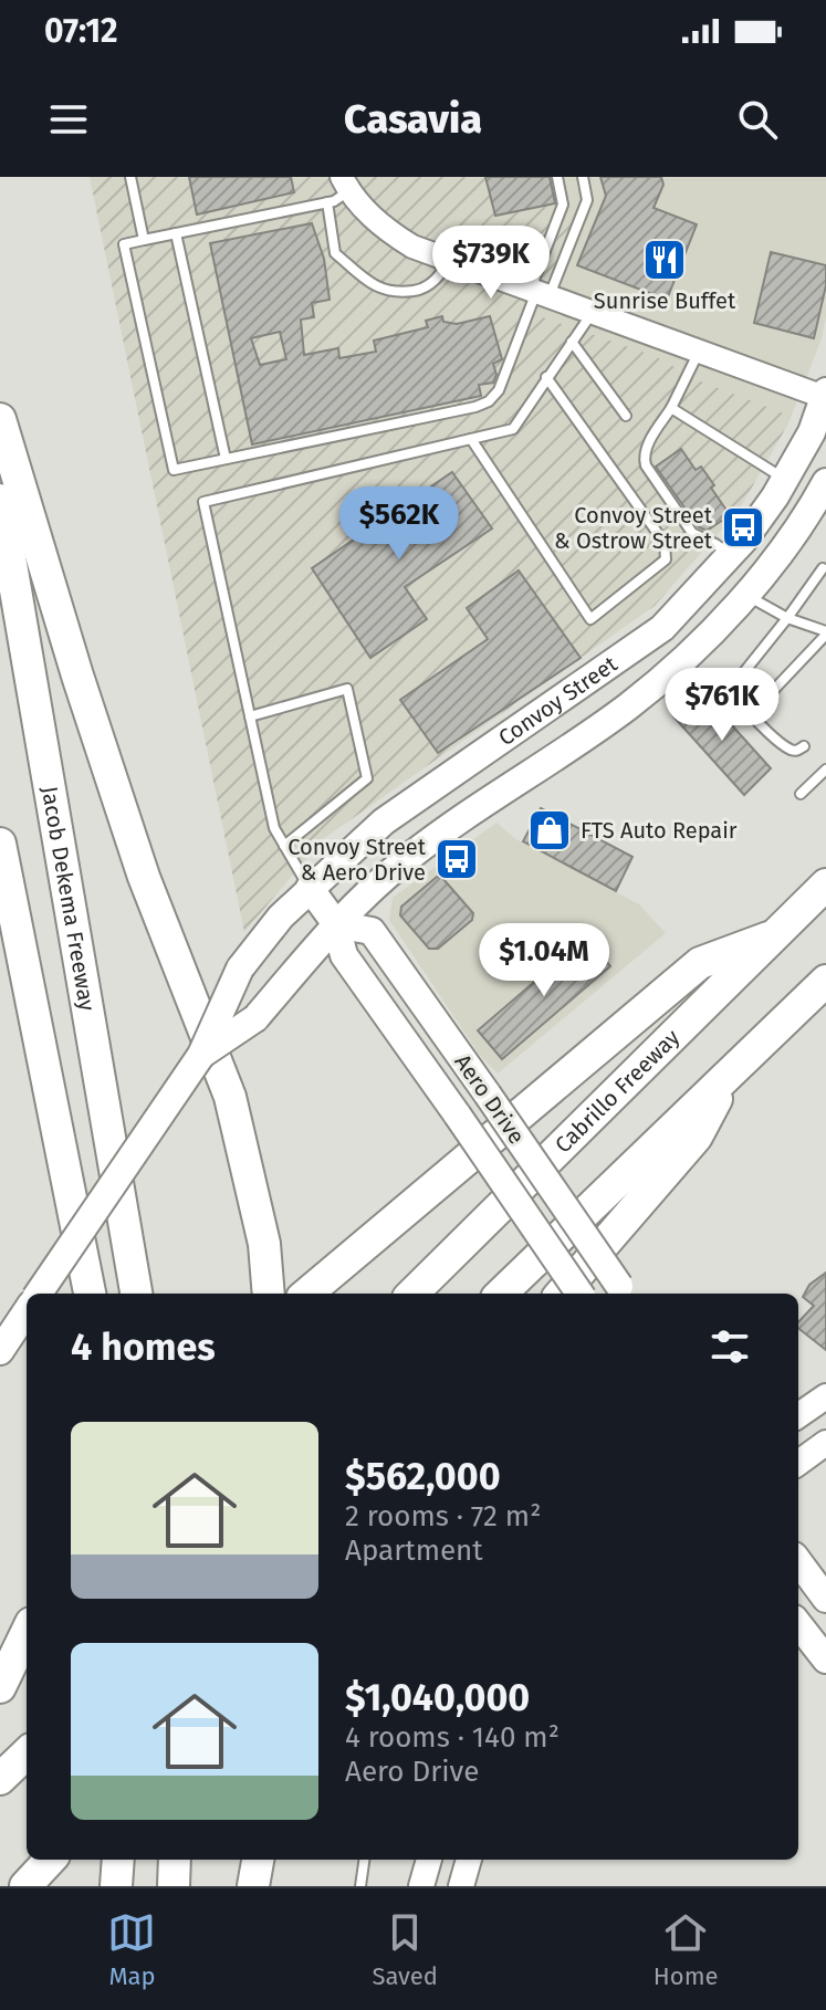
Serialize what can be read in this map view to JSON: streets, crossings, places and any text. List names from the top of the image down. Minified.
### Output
{"streets":{"highway":["Jacob Dekema Freeway","Cabrillo Freeway"],"main road":["Convoy Street","Aero Drive"]},"crossings":[["Convoy Street","Aero Drive"]],"places":{"restaurant":["Sunrise Buffet"],"bus stop":["Convoy Street & Ostrow Street","Convoy Street & Aero Drive"],"shop":["FTS Auto Repair"]},"page":{"status":"07:12","header":"Casavia","price":["$739K","$562K","$761K","$1.04M"],"heading":"4 homes","list":[{"name":"$562,000","note":"2 rooms · 72 m² · Apartment"},{"name":"$1,040,000","note":"4 rooms · 140 m² · Aero Drive"}],"tabs":["Map","Saved","Home"]}}
